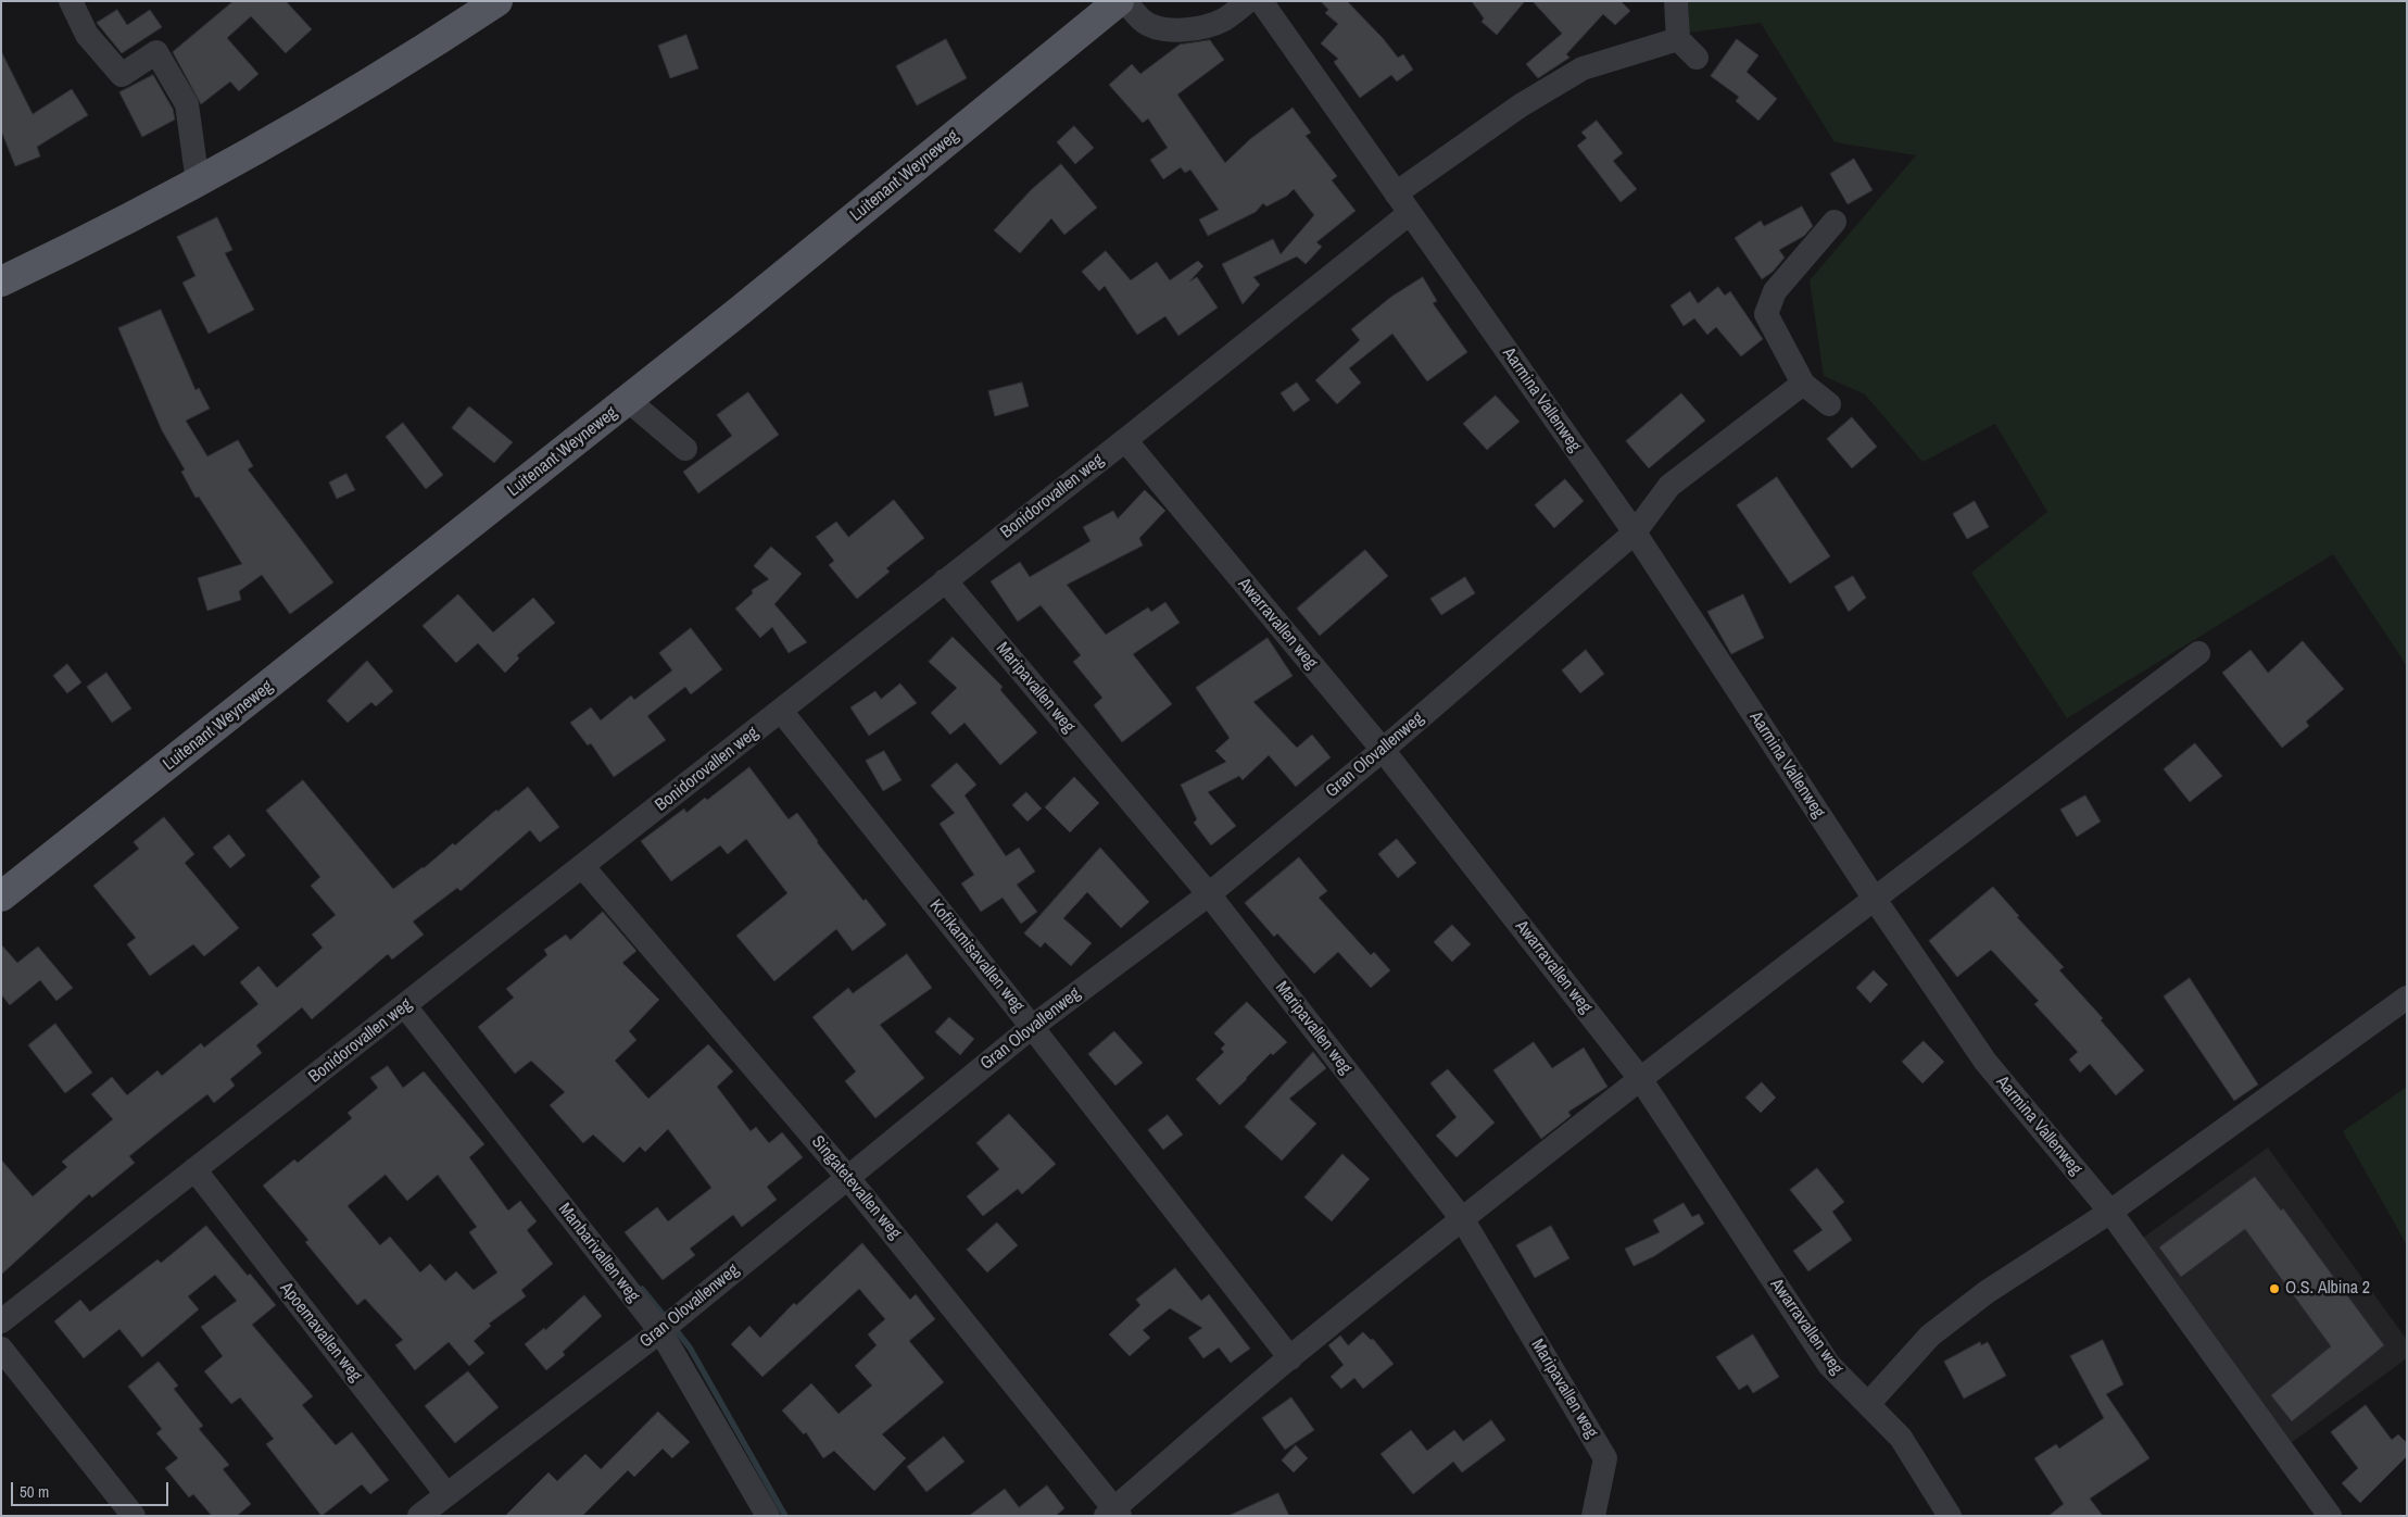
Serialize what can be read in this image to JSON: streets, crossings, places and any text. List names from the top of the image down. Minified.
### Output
{"streets":{"main road":["Luitenant Weyneweg"],"street":["Aarmina Vallenweg","Bonidorovallen weg","Awarravallen weg","Maripavallen weg","Gran Olovallenweg","Kofikamisavallen weg","Singatetevallen weg","Manbarivallen weg","Apoemavallen weg"]},"crossings":[["Aarmina Vallenweg","Bonidorovallen weg"],["Aarmina Vallenweg","Gran Olovallenweg"],["Bonidorovallen weg","Awarravallen weg"],["Bonidorovallen weg","Maripavallen weg"],["Bonidorovallen weg","Kofikamisavallen weg"],["Bonidorovallen weg","Singatetevallen weg"],["Bonidorovallen weg","Manbarivallen weg"],["Bonidorovallen weg","Apoemavallen weg"],["Awarravallen weg","Gran Olovallenweg"],["Maripavallen weg","Gran Olovallenweg"],["Gran Olovallenweg","Kofikamisavallen weg"],["Gran Olovallenweg","Singatetevallen weg"],["Gran Olovallenweg","Manbarivallen weg"],["Gran Olovallenweg","Apoemavallen weg"]],"places":["O.S. Albina 2"],"scale_bar":"50 m"}
